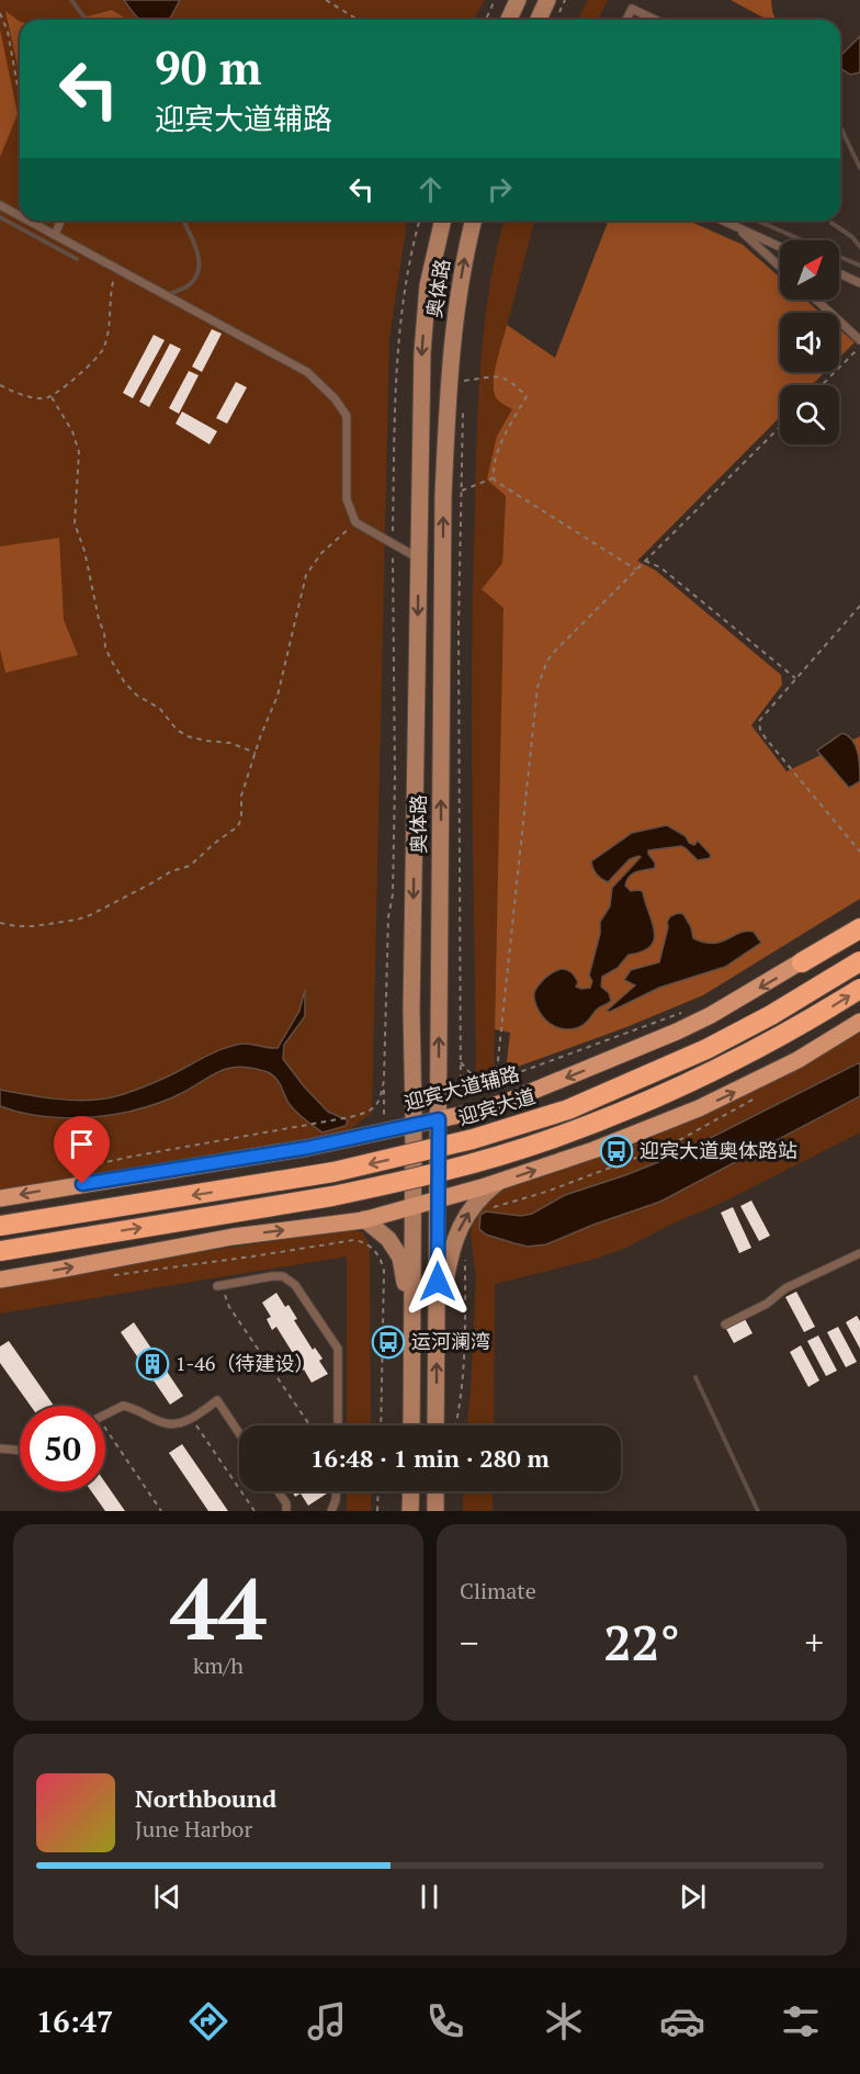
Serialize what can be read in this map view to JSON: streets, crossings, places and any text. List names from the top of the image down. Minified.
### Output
{"streets":{"highway":["迎宾大道"],"main road":["奥体路","迎宾大道辅路"]},"crossings":[["奥体路","迎宾大道辅路"]],"places":{"bus stop":["迎宾大道奥体路站","运河澜湾"],"building":["1-46（待建设）"]},"north":"top right","page":{"turn":["90 m","迎宾大道辅路"],"limit":"50","trip":"16:48 · 1 min · 280 m","tile":[["44","km/h"],"Climate"],"heat":["−","22°","+"],"song":["Northbound","June Harbor"],"tabs":"16:47"}}
